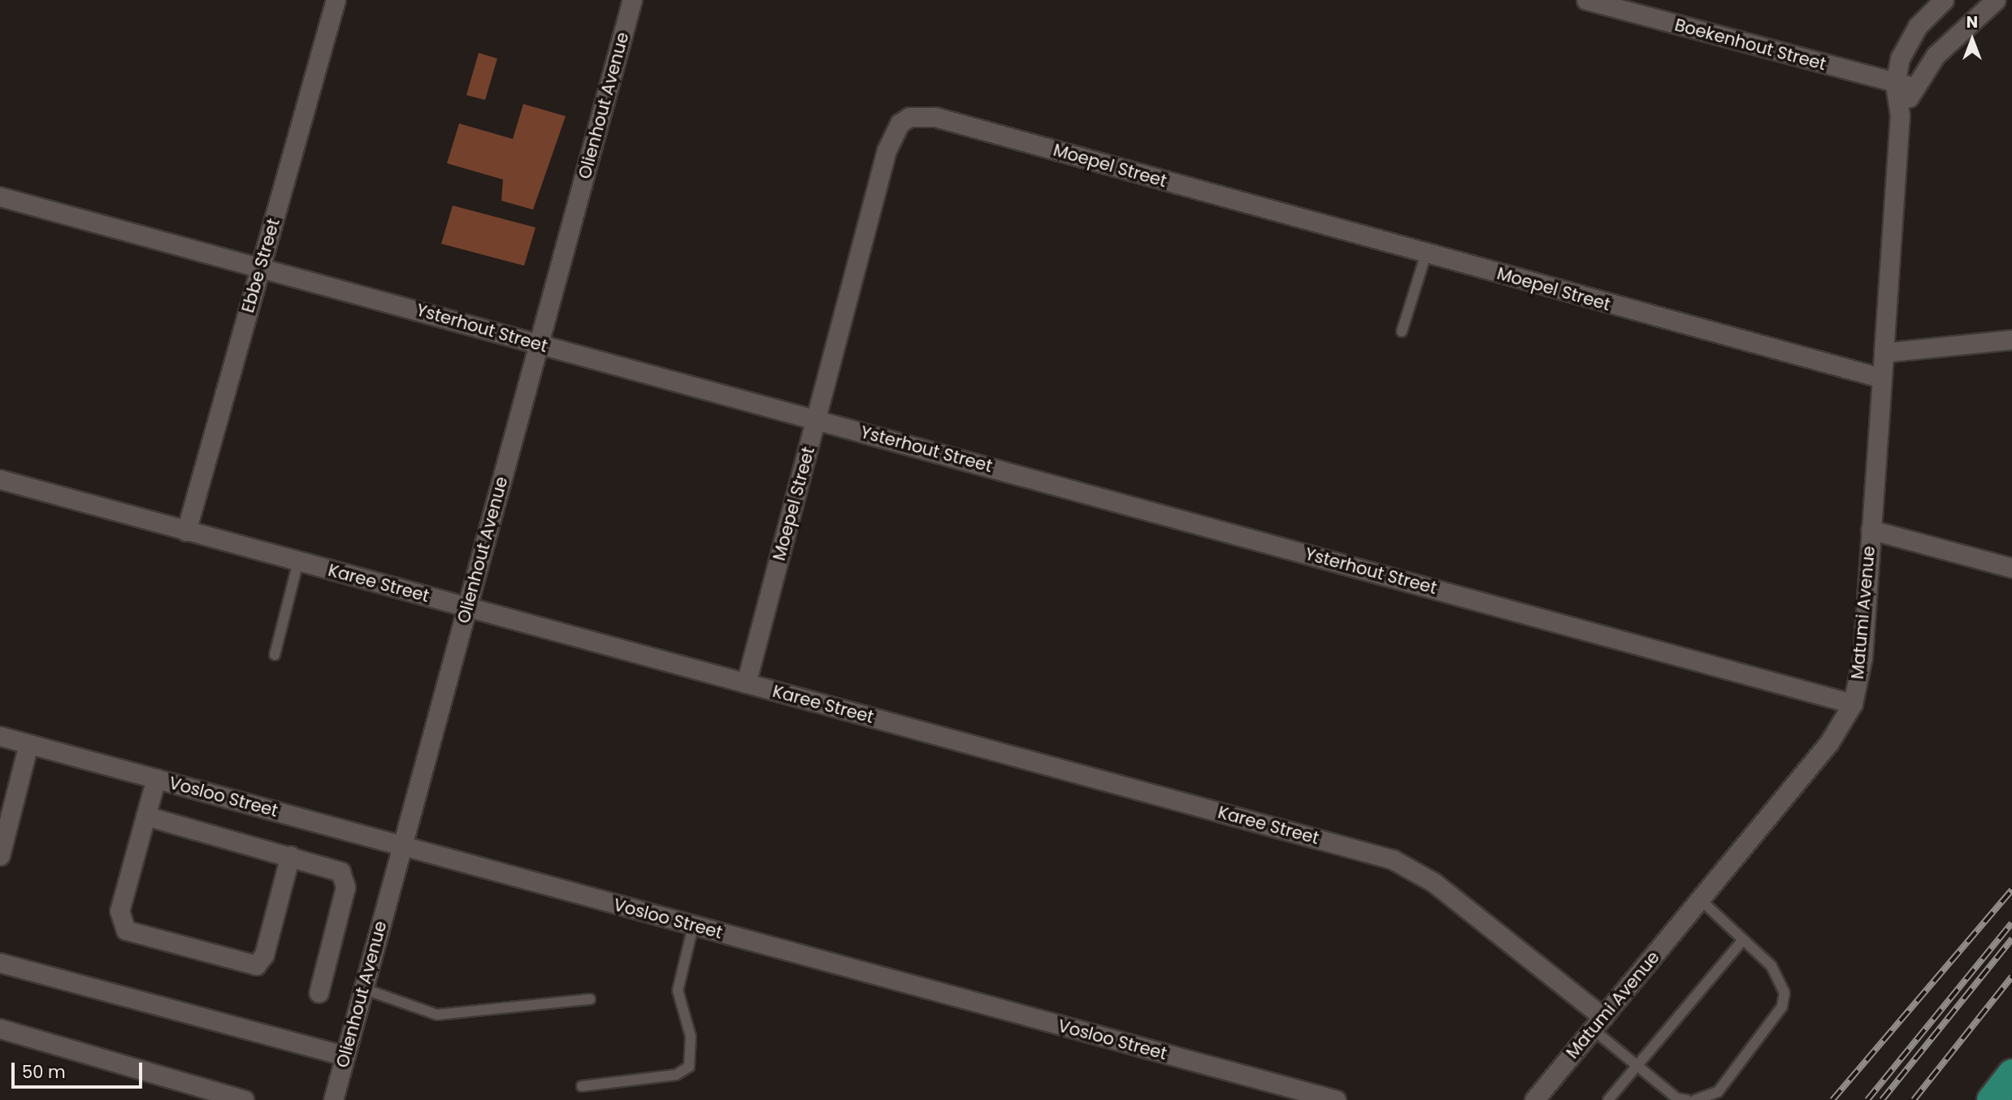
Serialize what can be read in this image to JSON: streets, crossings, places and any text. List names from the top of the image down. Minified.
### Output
{"streets":{"street":["Boekenhout Street","Olienhout Avenue","Moepel Street","Ebbe Street","Ysterhout Street","Karee Street","Matumi Avenue","Vosloo Street"]},"crossings":[["Boekenhout Street","Matumi Avenue"],["Olienhout Avenue","Ysterhout Street"],["Olienhout Avenue","Karee Street"],["Olienhout Avenue","Vosloo Street"],["Moepel Street","Ysterhout Street"],["Moepel Street","Karee Street"],["Moepel Street","Matumi Avenue"],["Ebbe Street","Ysterhout Street"],["Ebbe Street","Karee Street"],["Ysterhout Street","Matumi Avenue"],["Karee Street","Matumi Avenue"]],"scale_bar":"50 m","north":"top"}
